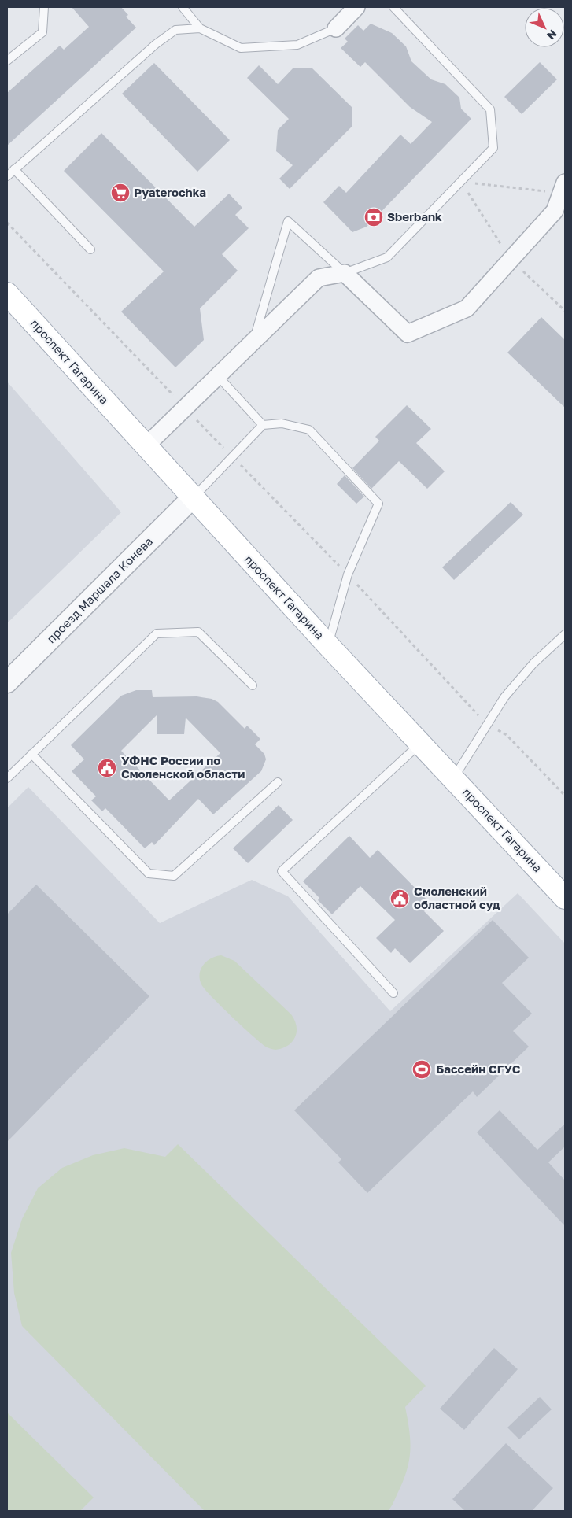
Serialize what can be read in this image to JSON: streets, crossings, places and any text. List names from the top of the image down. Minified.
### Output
{"streets":{"main road":["проспект Гагарина"],"street":["проезд Маршала Конева"]},"crossings":[["проспект Гагарина","проезд Маршала Конева"]],"places":{"supermarket":["Pyaterochka"],"bank":["Sberbank"],"public building":["УФНС России по Смоленской области","Смоленский областной суд"],"sports":["Бассейн СГУС"]},"north":"bottom right"}
